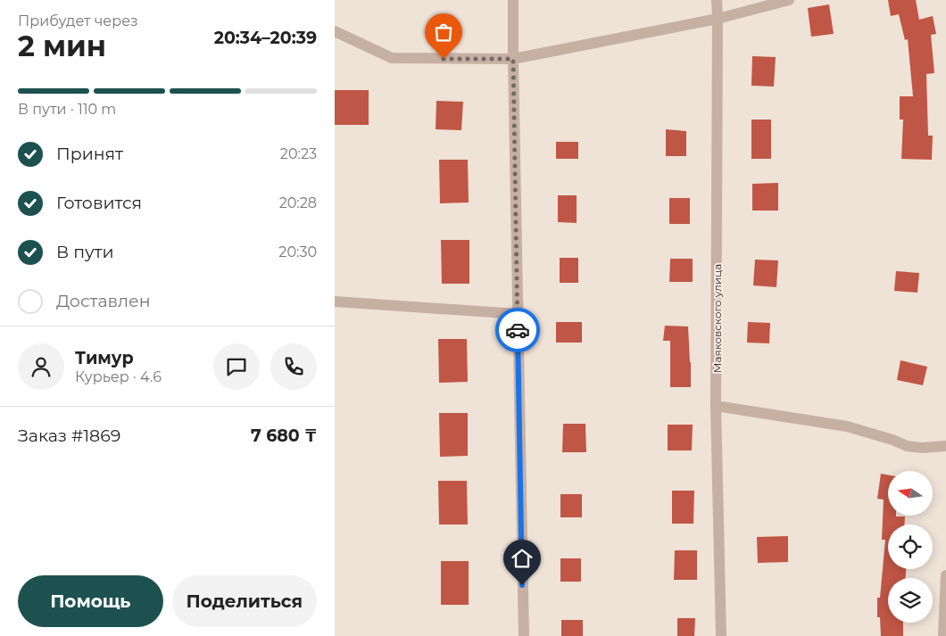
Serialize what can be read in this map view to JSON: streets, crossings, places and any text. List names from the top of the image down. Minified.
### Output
{"streets":{"street":["Маяковского улица"]},"north":"left","page":{"heading":["2 мин","Прибудет через","20:34–20:39"],"panel":["Тимур","Курьер · 4.6","Заказ #1869","7 680 ₸"],"bar":"В пути · 110 m","list":[["Принят","20:23"],["Готовится","20:28"],["В пути","20:30"],"Доставлен"],"buttons":["Помощь","Поделиться"]}}
